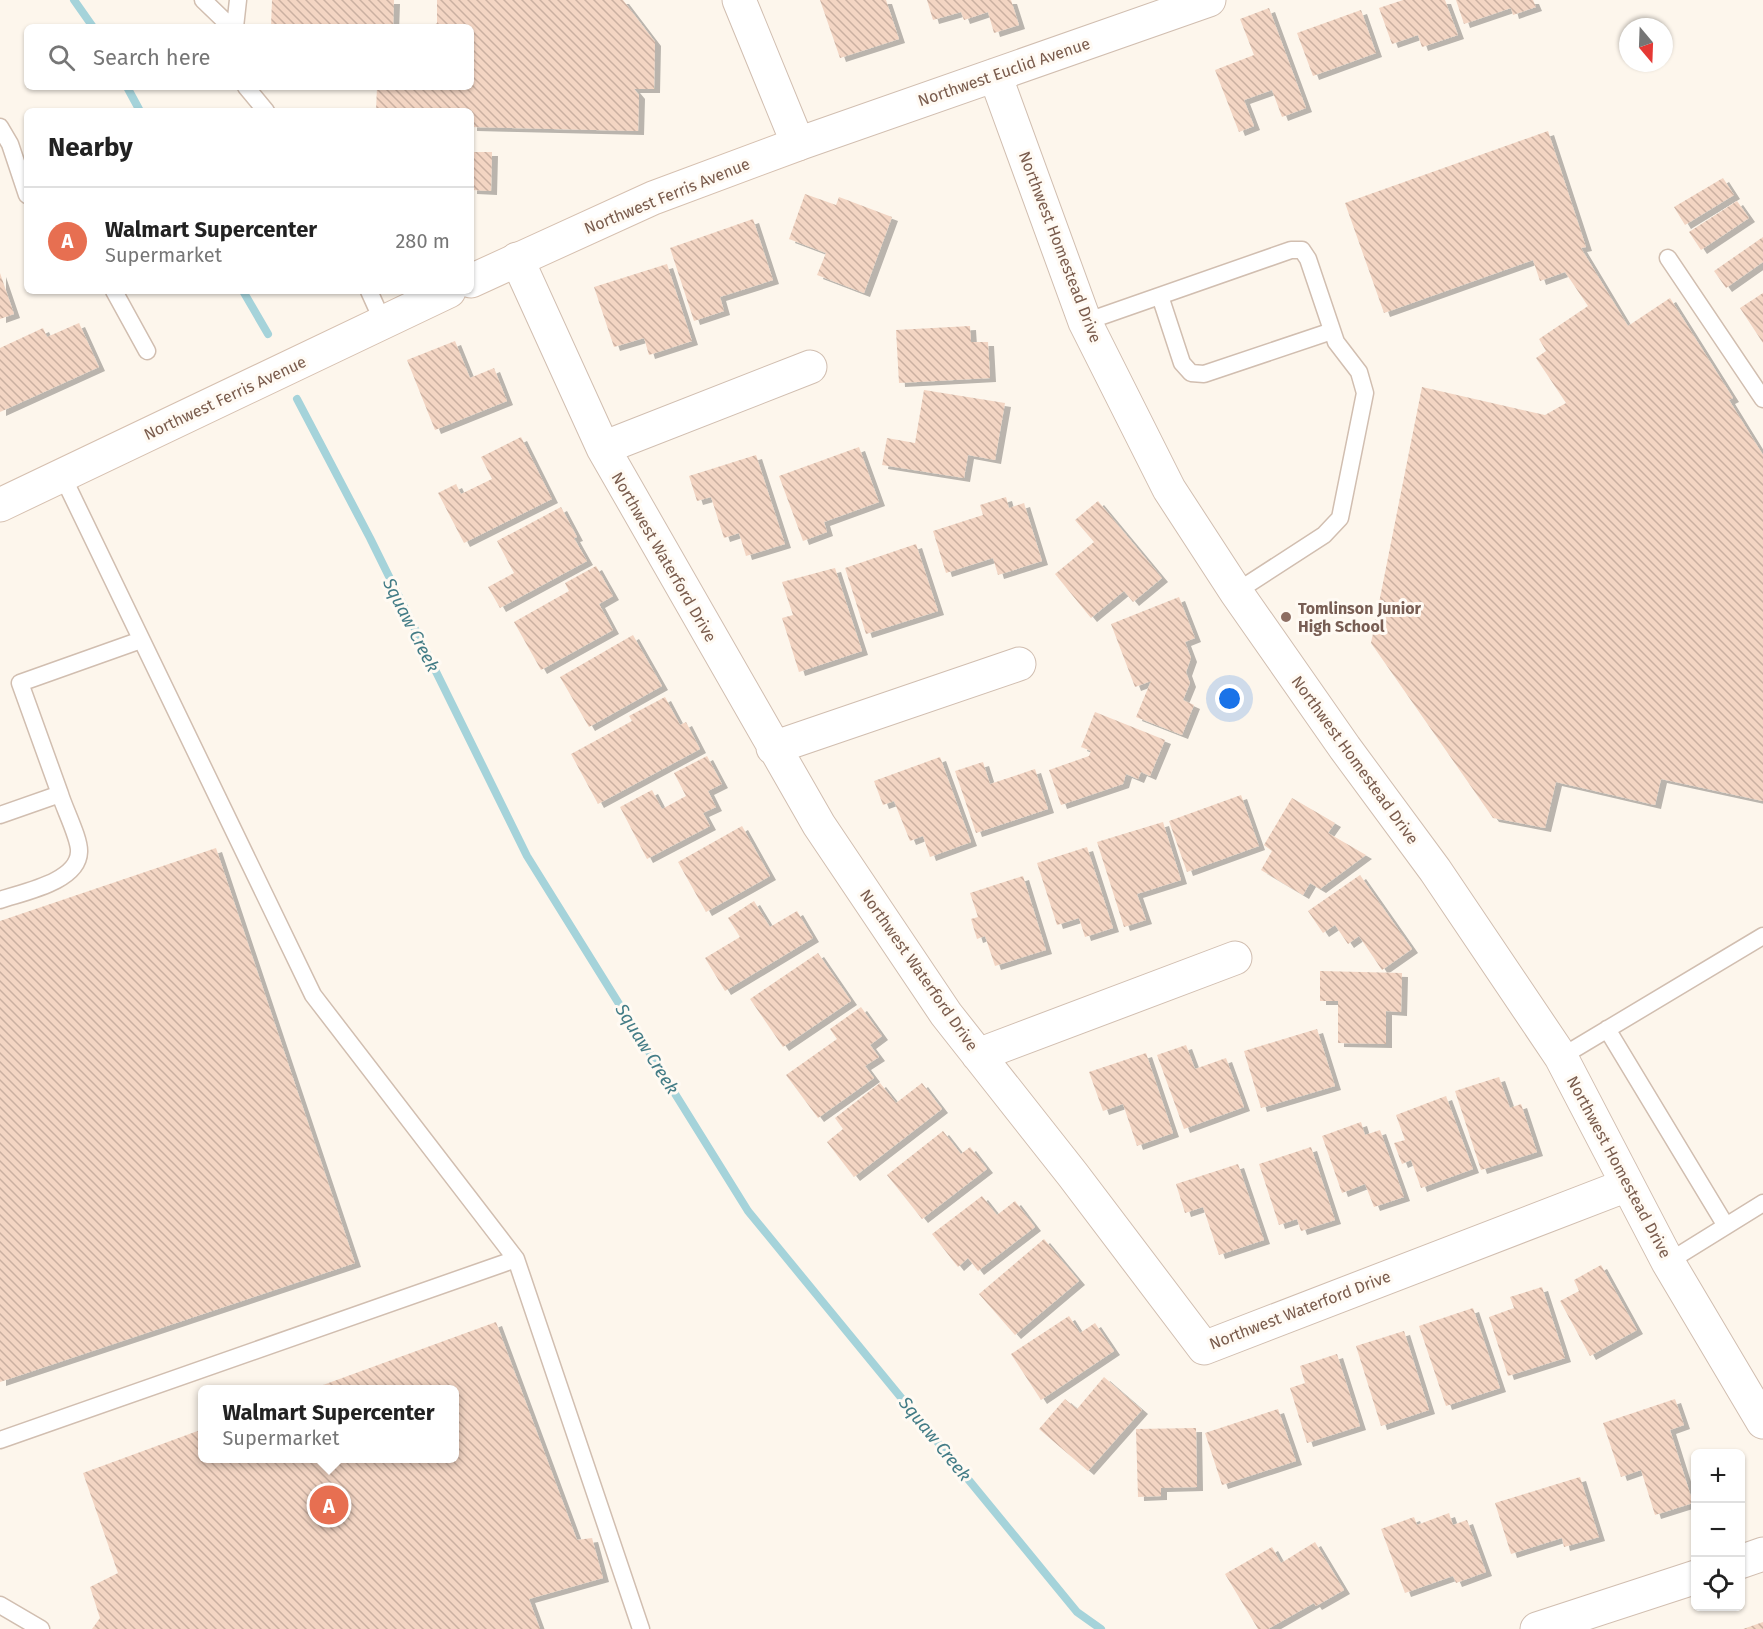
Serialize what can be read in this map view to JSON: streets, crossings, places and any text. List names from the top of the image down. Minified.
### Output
{"streets":{"street":["Northwest Euclid Avenue","Northwest Ferris Avenue","Northwest Homestead Drive","Northwest Waterford Drive"]},"crossings":[["Northwest Euclid Avenue","Northwest Ferris Avenue"],["Northwest Euclid Avenue","Northwest Homestead Drive"],["Northwest Ferris Avenue","Northwest Waterford Drive"],["Northwest Homestead Drive","Northwest Waterford Drive"]],"water":["Squaw Creek"],"places":["Tomlinson Junior High School"],"north":"bottom","page":{"search":"Search here","heading":"Nearby","list":[{"mark":"A","name":"Walmart Supercenter","note":"Supermarket","value":"280 m"}],"popup":["Walmart Supercenter","Supermarket"],"map_buttons":["+","−"],"pins":"A"}}
